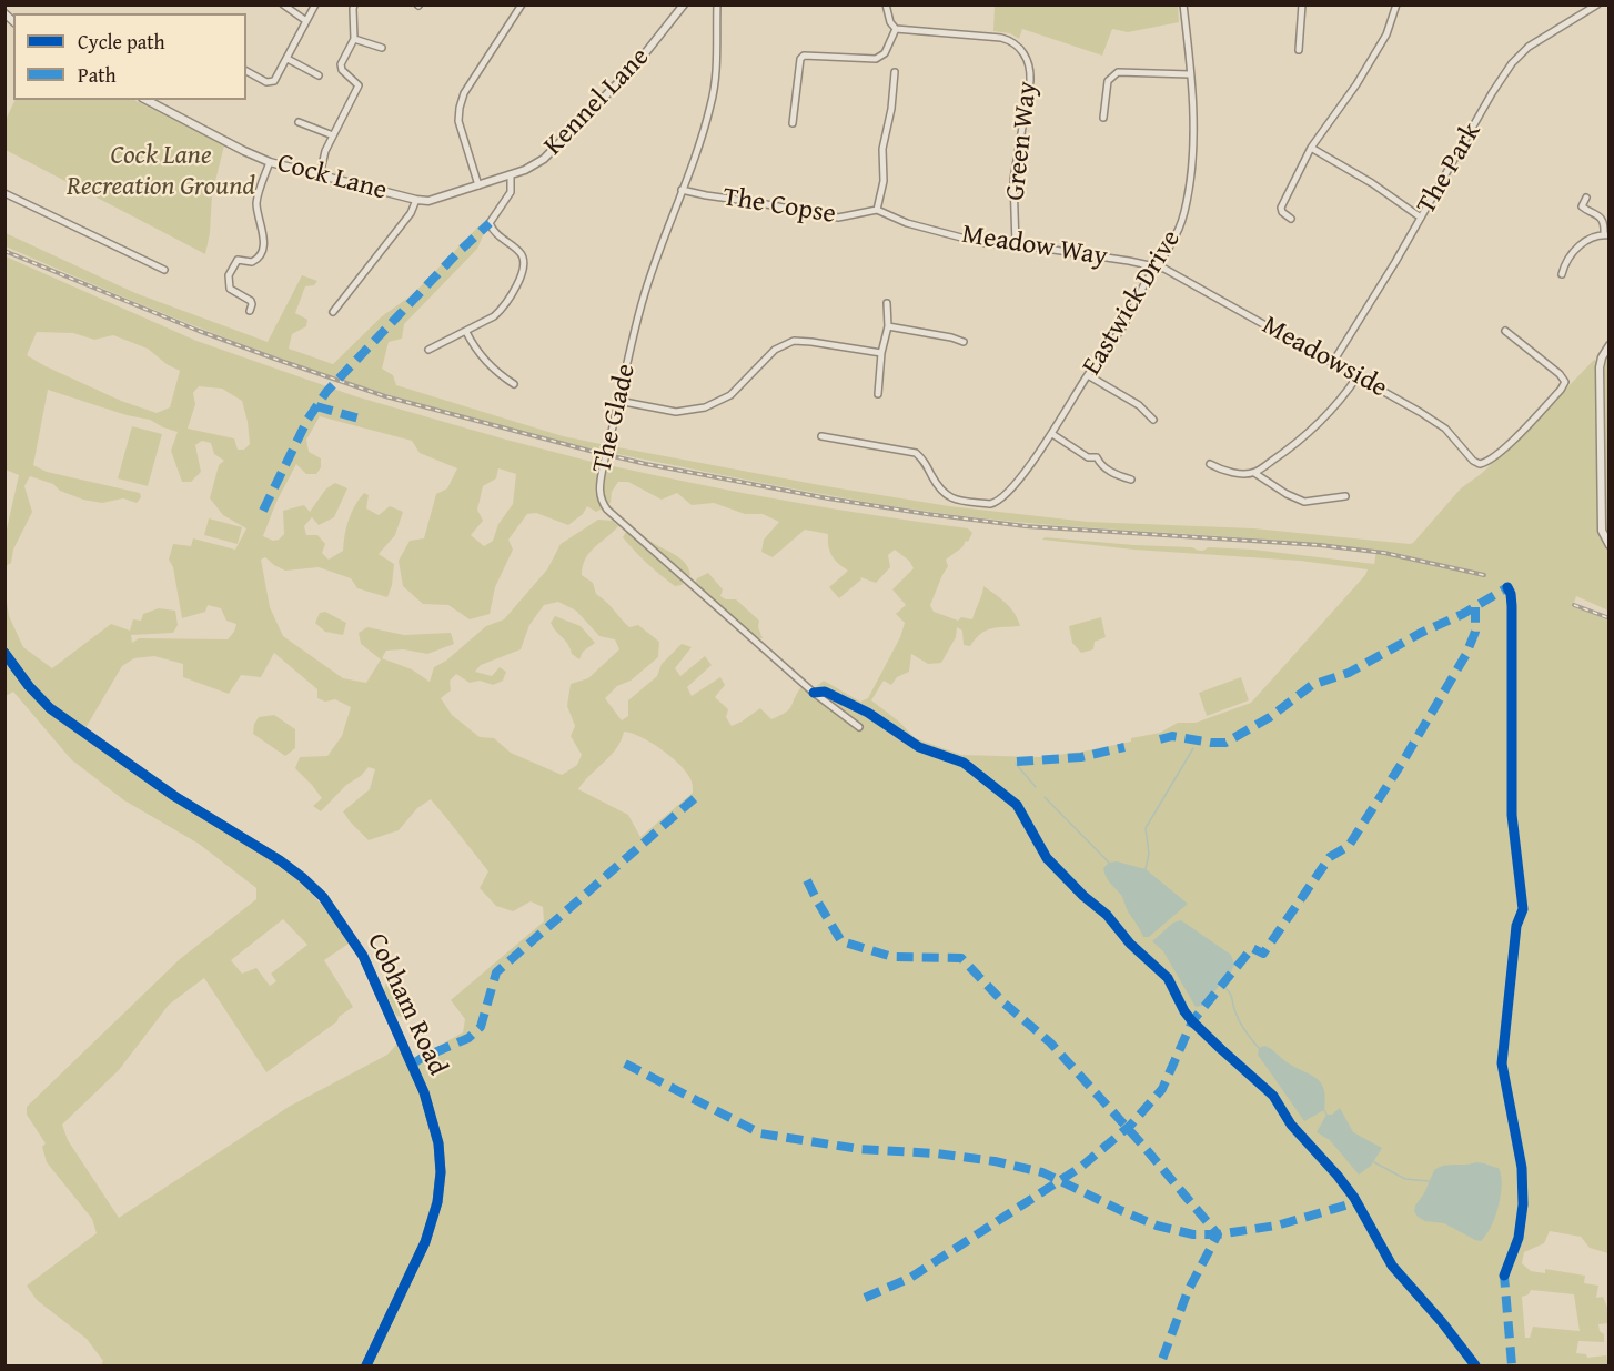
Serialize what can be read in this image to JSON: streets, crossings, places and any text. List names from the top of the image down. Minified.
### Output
{"streets":{"street":["Kennel Lane","Green Way","The Park","Cock Lane","The Copse","Meadow Way","Eastwick Drive","Meadowside","The Glade","Cobham Road"]},"crossings":[["Kennel Lane","Cock Lane"],["Green Way","Meadow Way"],["The Park","Meadowside"],["The Copse","Meadow Way"],["The Copse","The Glade"],["Meadow Way","Eastwick Drive"],["Meadow Way","Meadowside"],["Eastwick Drive","Meadowside"]],"parks":["Cock Lane Recreation Ground"],"legend":["Cycle path","Path"]}
